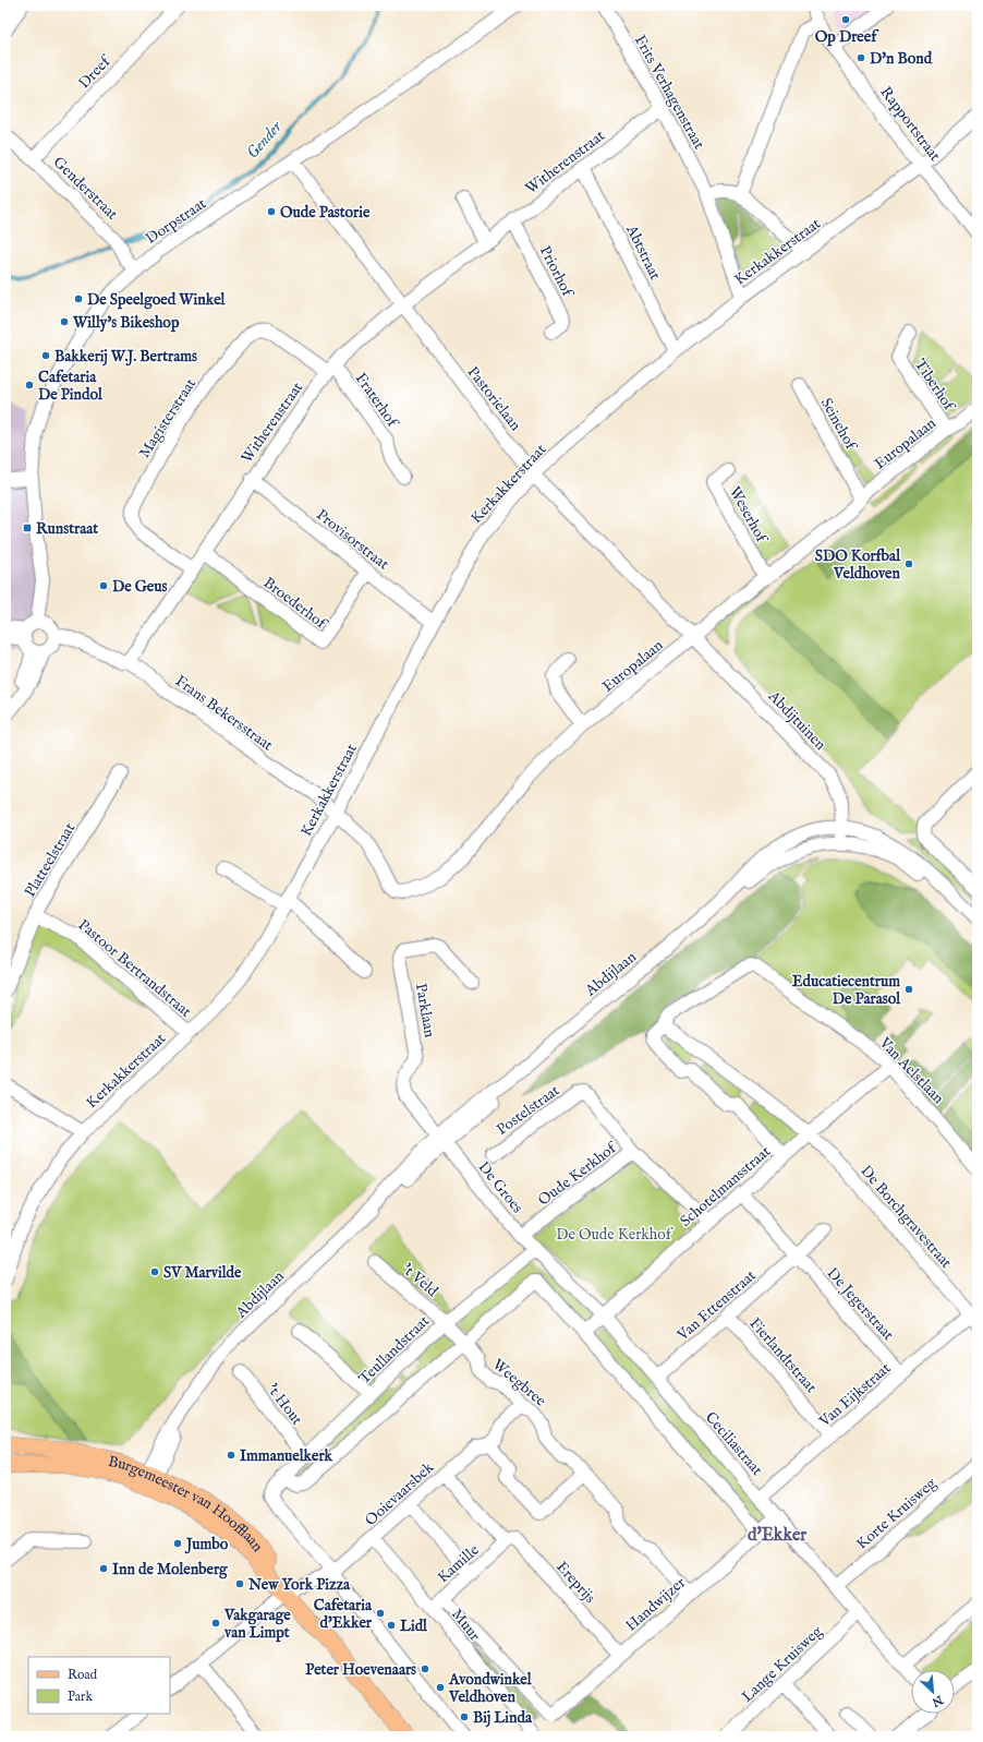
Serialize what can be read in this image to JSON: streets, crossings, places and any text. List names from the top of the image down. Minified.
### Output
{"streets":{"main road":["Burgemeester van Hoofflaan"],"street":["Dreef","Frits Verhagenstraat","Rapportstraat","Witherenstraat","Genderstraat","Dorpstraat","Kerkakkerstraat","Abtstraat","Priorhof","Tiberhof","Pastorielaan","Fraterhof","Magisterstraat","Seinehof","Europalaan","Weserhof","Provisorstraat","Broederhof","Frans Bekersstraat","Abdijtuinen","Platteelstraat","Pastoor Bertrandstraat","Abdijlaan","Parklaan","Van Aelstlaan","Postelstraat","Oude Kerkhof","Schotelmansstraat","De Groes","De Borchgravestraat","'t Veld","De Jegerstraat","Van Ettenstraat","Teullandstraat","Fierlandtstraat","Weegbree","Van Eijkstraat","'t Hout","Ceciliastraat","Ooievaarsbek","Korte Kruisweg","Kamille","Ereprijs","Handwijzer","Muur","Lange Kruisweg"]},"crossings":[["Dreef","Genderstraat"],["Frits Verhagenstraat","Witherenstraat"],["Frits Verhagenstraat","Kerkakkerstraat"],["Rapportstraat","Kerkakkerstraat"],["Witherenstraat","Abtstraat"],["Witherenstraat","Priorhof"],["Witherenstraat","Pastorielaan"],["Witherenstraat","Fraterhof"],["Witherenstraat","Magisterstraat"],["Witherenstraat","Provisorstraat"],["Witherenstraat","Broederhof"],["Witherenstraat","Frans Bekersstraat"],["Genderstraat","Dorpstraat"],["Dorpstraat","Pastorielaan"],["Kerkakkerstraat","Abtstraat"],["Kerkakkerstraat","Pastorielaan"],["Kerkakkerstraat","Europalaan"],["Kerkakkerstraat","Provisorstraat"],["Kerkakkerstraat","Frans Bekersstraat"],["Kerkakkerstraat","Pastoor Bertrandstraat"],["Tiberhof","Europalaan"],["Pastorielaan","Europalaan"],["Pastorielaan","Abdijtuinen"],["Fraterhof","Magisterstraat"],["Seinehof","Europalaan"],["Europalaan","Weserhof"],["Europalaan","Frans Bekersstraat"],["Europalaan","Abdijtuinen"],["Provisorstraat","Broederhof"],["Abdijtuinen","Abdijlaan"],["Platteelstraat","Pastoor Bertrandstraat"],["Abdijlaan","Parklaan"],["Abdijlaan","De Groes"],["Abdijlaan","Burgemeester van Hoofflaan"],["Parklaan","De Groes"],["Van Aelstlaan","Schotelmansstraat"],["Van Aelstlaan","De Borchgravestraat"],["Postelstraat","Oude Kerkhof"],["Oude Kerkhof","Schotelmansstraat"],["Oude Kerkhof","De Groes"],["Schotelmansstraat","De Borchgravestraat"],["Schotelmansstraat","De Jegerstraat"],["Schotelmansstraat","Ceciliastraat"],["De Groes","Teullandstraat"],["De Groes","Ceciliastraat"],["De Borchgravestraat","Van Eijkstraat"],["'t Veld","Teullandstraat"],["'t Veld","Weegbree"],["De Jegerstraat","Van Ettenstraat"],["De Jegerstraat","Van Eijkstraat"],["Van Ettenstraat","Fierlandtstraat"],["Van Ettenstraat","Ceciliastraat"],["Teullandstraat","Weegbree"],["Teullandstraat","'t Hout"],["Teullandstraat","Ceciliastraat"],["Teullandstraat","Ooievaarsbek"],["Fierlandtstraat","Van Eijkstraat"],["Weegbree","Handwijzer"],["Van Eijkstraat","Ceciliastraat"],["Ceciliastraat","Korte Kruisweg"],["Ceciliastraat","Handwijzer"],["Ceciliastraat","Lange Kruisweg"],["Ooievaarsbek","Burgemeester van Hoofflaan"],["Ooievaarsbek","Muur"],["Kamille","Ereprijs"],["Kamille","Handwijzer"],["Kamille","Muur"],["Ereprijs","Handwijzer"]],"districts":["d'Ekker"],"water":["Gender"],"parks":["De Oude Kerkhof"],"places":{"other":["Op Dreef","D'n Bond","Oude Pastorie","De Speelgoed Winkel","Willy's Bikeshop","Bakkerij W.J. Bertrams","Cafetaria De Pindol","SDO Korfbal Veldhoven","De Geus","Educatiecentrum De Parasol","SV Marvilde","Immanuelkerk","Jumbo","Inn de Molenberg","New York Pizza","Cafetaria d'Ekker","Vakgarage van Limpt","Lidl","Peter Hoevenaars","Avondwinkel Veldhoven","Bij Linda"],"transit":["Runstraat"]},"legend":["Road","Park"],"north":"bottom right"}
